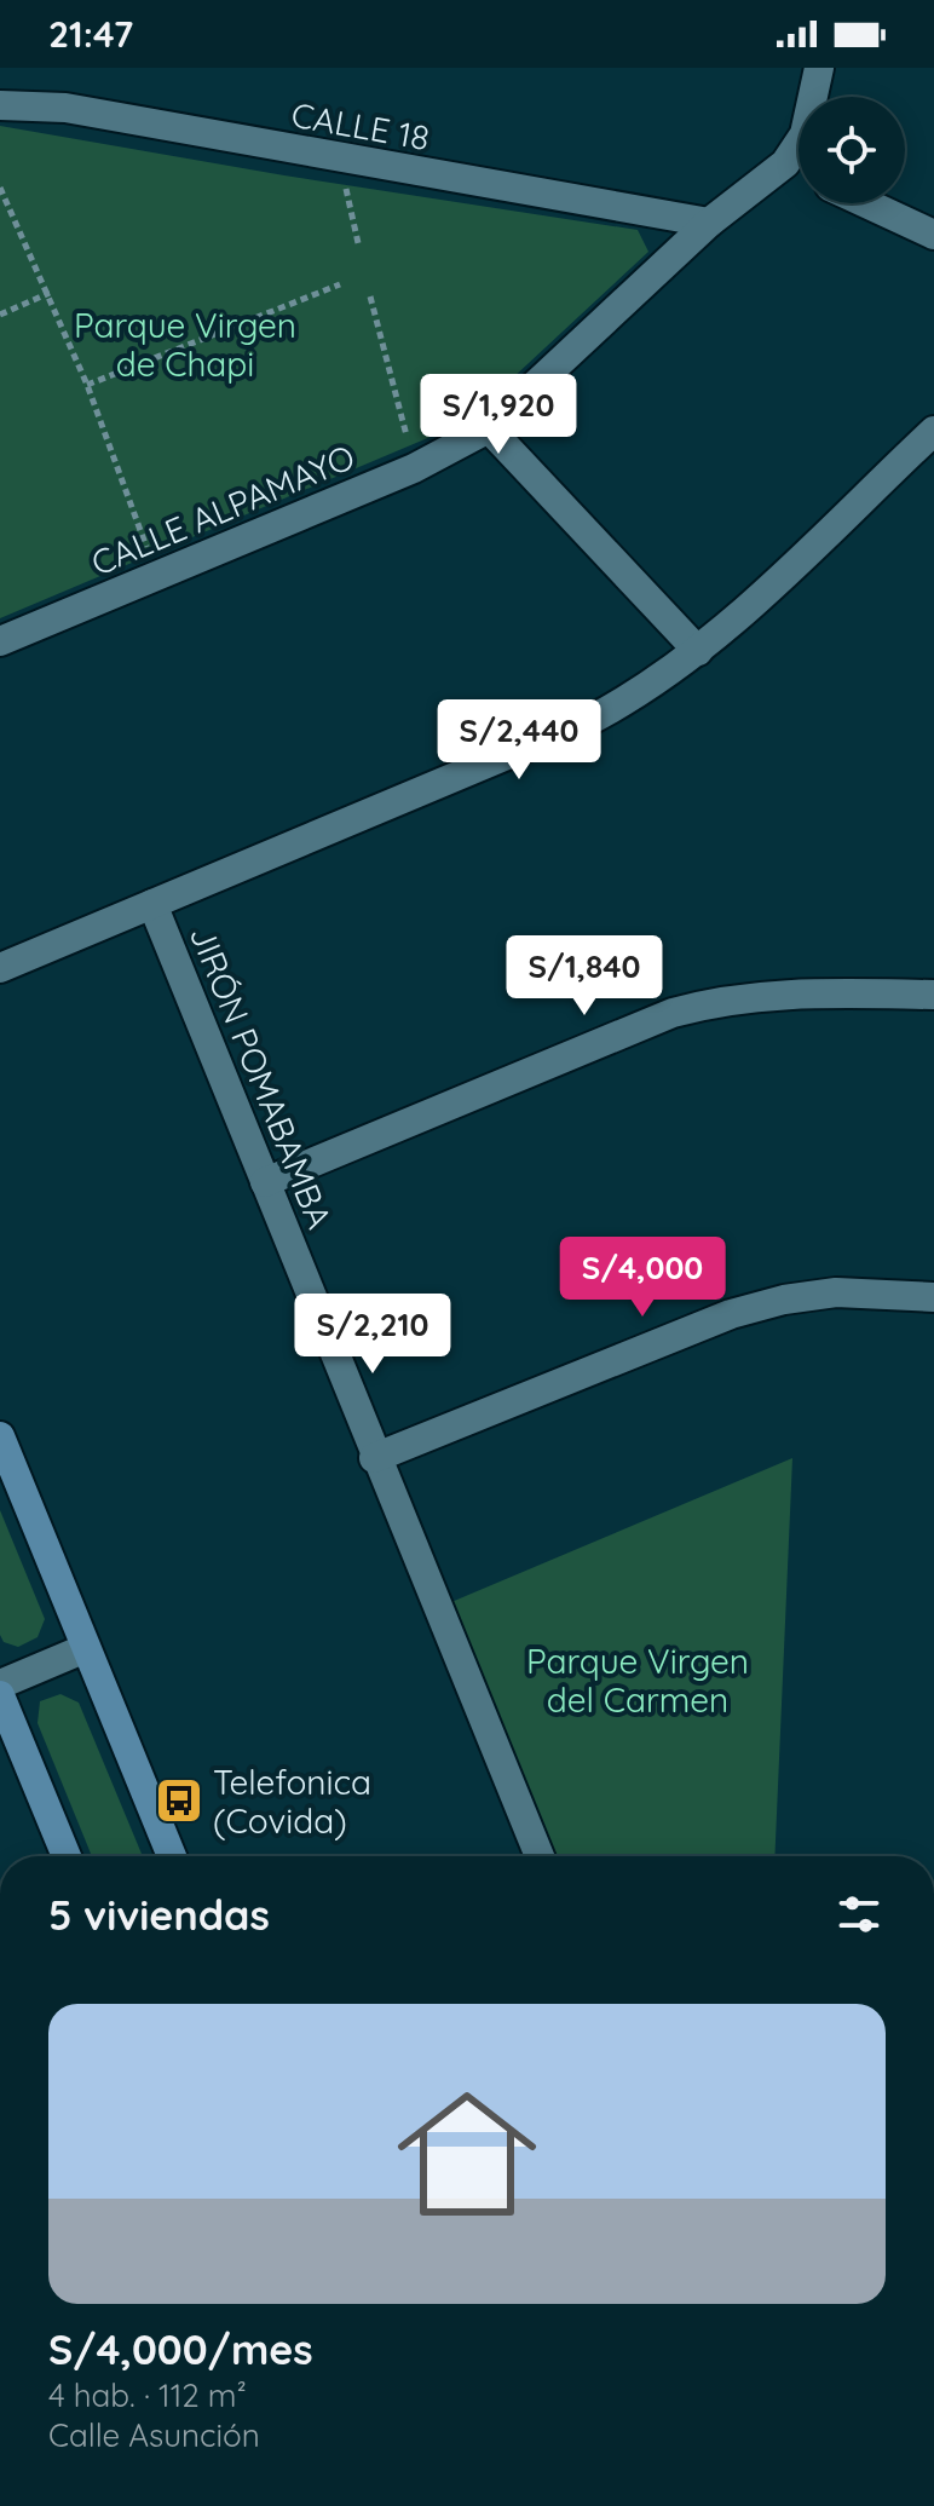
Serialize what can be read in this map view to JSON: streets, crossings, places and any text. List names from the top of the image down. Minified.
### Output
{"streets":{"street":["CALLE 18","CALLE ALPAMAYO","JIRÓN POMABAMBA"]},"crossings":[["CALLE 18","CALLE ALPAMAYO"]],"parks":["Parque Virgen de Chapi","Parque Virgen del Carmen"],"places":{"bus stop":["Telefonica (Covida)"]},"page":{"status":"21:47","price":["S/1,920","S/2,440","S/1,840","S/4,000","S/2,210"],"heading":"5 viviendas","list":[{"name":"S/4,000/mes","note":"4 hab. · 112 m² · Calle Asunción"}]}}
